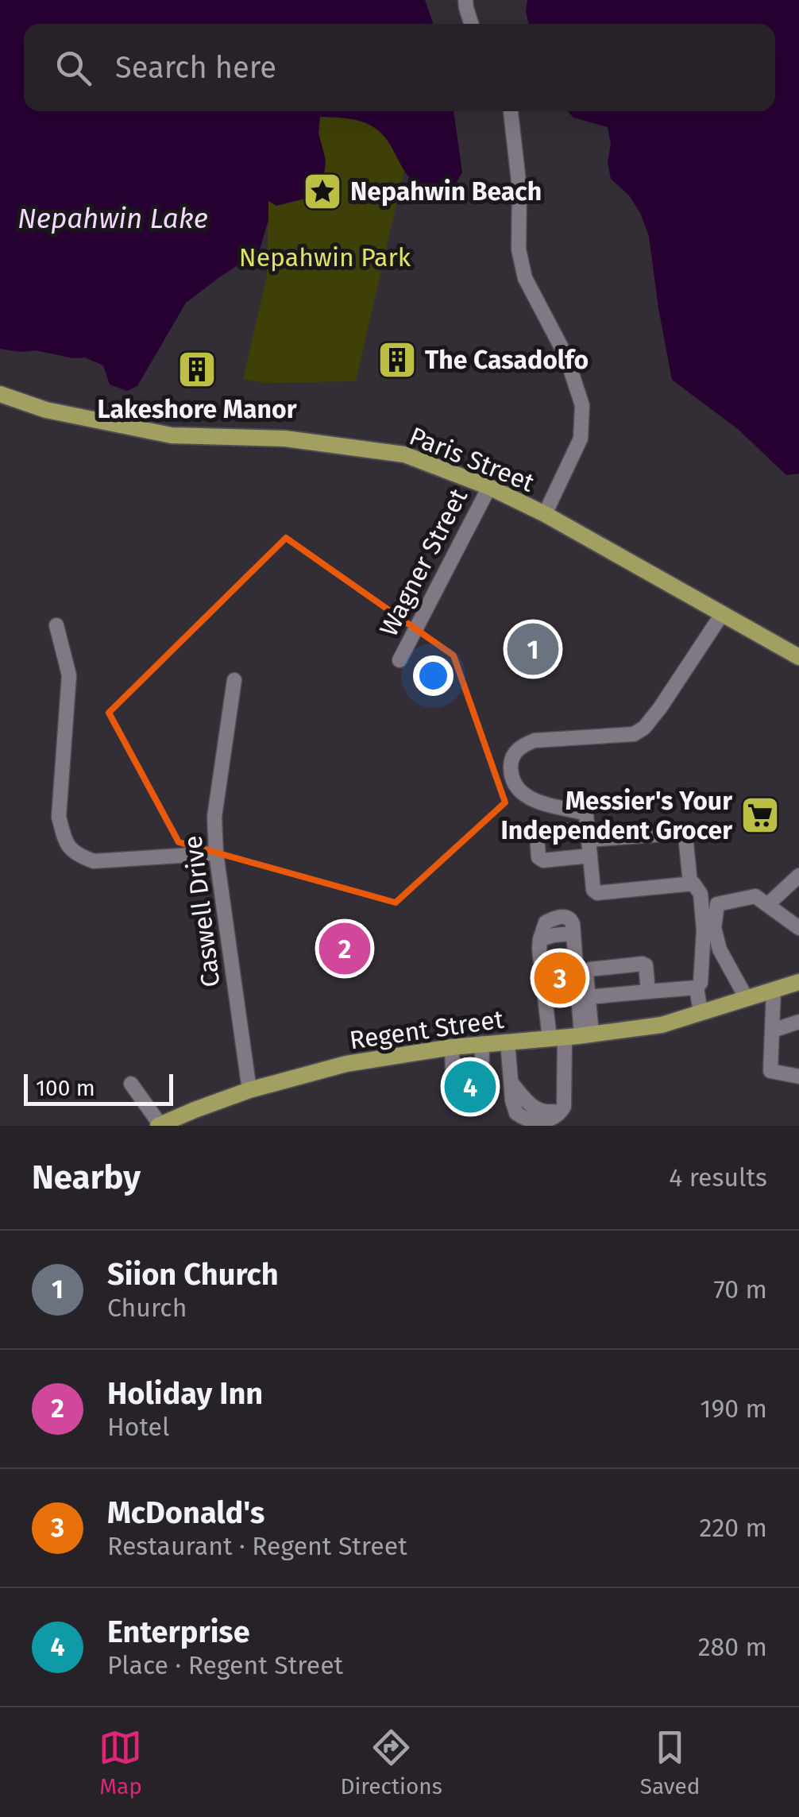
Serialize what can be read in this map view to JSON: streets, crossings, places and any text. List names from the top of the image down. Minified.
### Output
{"streets":{"main road":["Paris Street","Regent Street"],"street":["Wagner Street","Caswell Drive"]},"crossings":[["Paris Street","Wagner Street"],["Caswell Drive","Regent Street"]],"water":["Nepahwin Lake"],"parks":["Nepahwin Park"],"places":{"place":["Nepahwin Beach"],"building":["The Casadolfo","Lakeshore Manor"],"supermarket":["Messier's Your Independent Grocer"]},"scale_bar":"100 m","page":{"search":"Search here","pins":["1","2","3","4"],"scale":"100 m","heading":["Nearby","4 results"],"list":[{"mark":"1","name":"Siion Church","note":"Church","value":"70 m"},{"mark":"2","name":"Holiday Inn","note":"Hotel","value":"190 m"},{"mark":"3","name":"McDonald's","note":"Restaurant · Regent Street","value":"220 m"},{"mark":"4","name":"Enterprise","note":"Place · Regent Street","value":"280 m"}],"nav":["Map","Directions","Saved"]}}
